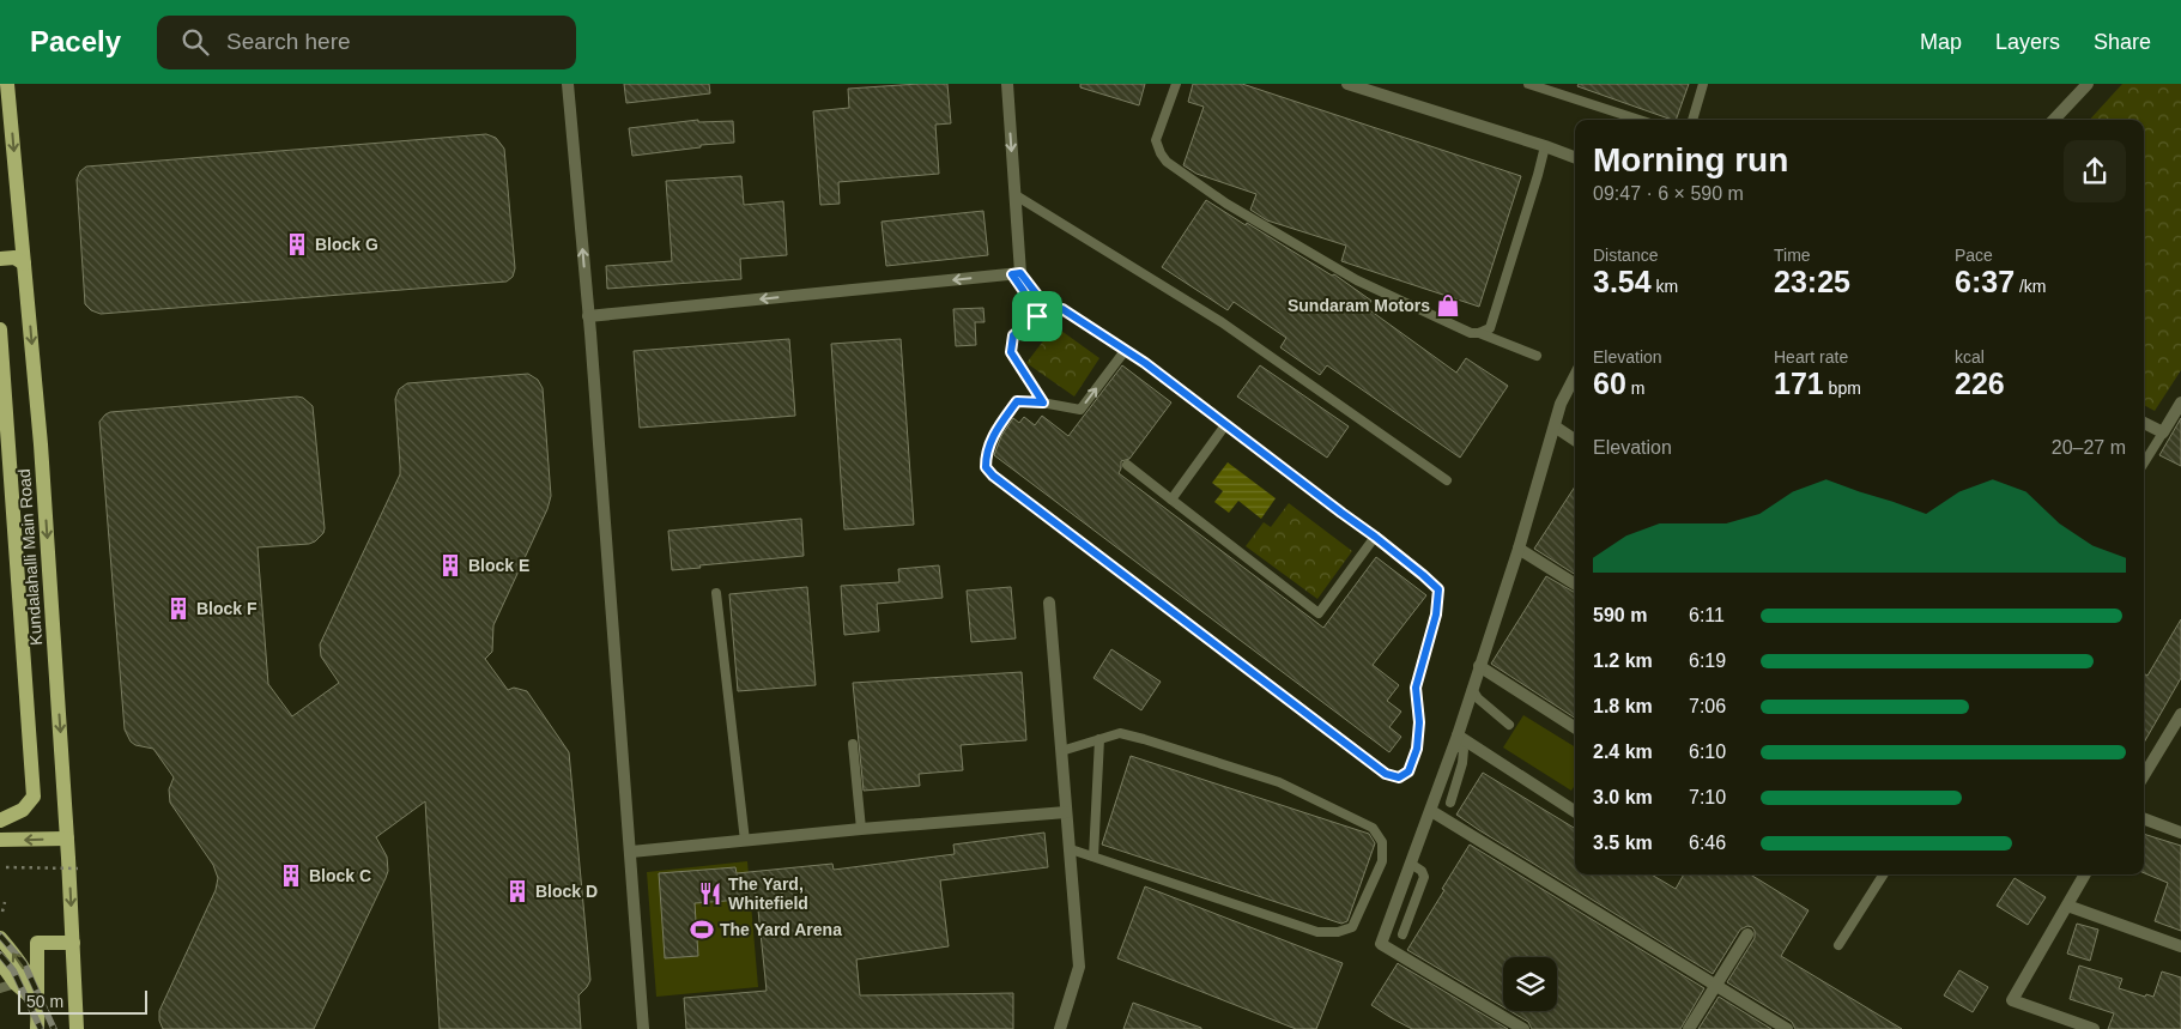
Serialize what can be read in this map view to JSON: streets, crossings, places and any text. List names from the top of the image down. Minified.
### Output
{"streets":{"main road":["Kundalahalli Main Road"]},"places":{"building":["Block G","Block E","Block F","Block C","Block D"],"shop":["Sundaram Motors"],"restaurant":["The Yard, Whitefield"],"sports":["The Yard Arena"]},"scale_bar":"50 m","page":{"header":"Pacely","search":"Search here","nav":["Map","Layers","Share"],"heading":["Morning run","09:47 · 6 × 590 m"],"stats":[["Distance","3.54 km"],["Time","23:25"],["Pace","6:37 /km"],["Elevation","60 m"],["Heart rate","171 bpm"],["kcal","226"]],"chart":["Elevation","20–27 m"],"list":[{"name":"590 m","note":"6:11"},{"name":"1.2 km","note":"6:19"},{"name":"1.8 km","note":"7:06"},{"name":"2.4 km","note":"6:10"},{"name":"3.0 km","note":"7:10"},{"name":"3.5 km","note":"6:46"}],"scale":"50 m"}}
